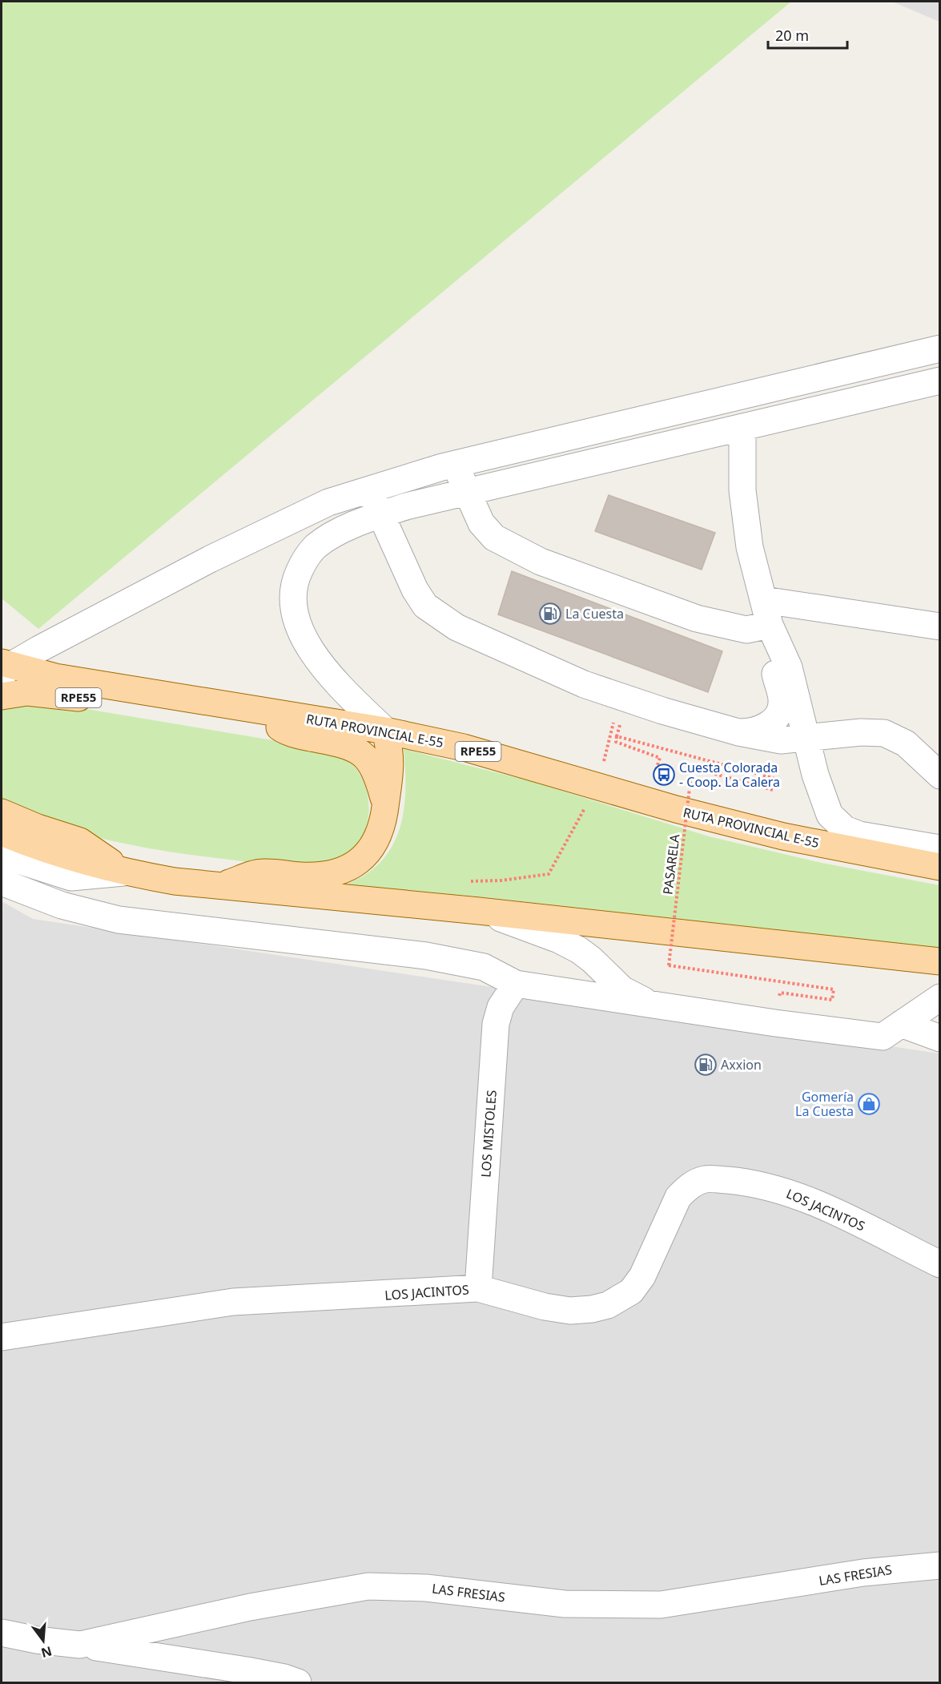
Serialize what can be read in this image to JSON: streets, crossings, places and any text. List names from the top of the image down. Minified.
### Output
{"streets":{"main road":["RPE55","RUTA PROVINCIAL E-55"],"street":["LOS MISTOLES","LOS JACINTOS","LAS FRESIAS"],"path":["PASARELA"]},"crossings":[["RPE55","RUTA PROVINCIAL E-55"],["LOS MISTOLES","LOS JACINTOS"]],"places":{"fuel station":["La Cuesta","Axxion"],"bus stop":["Cuesta Colorada - Coop. La Calera"],"shop":["Gomería La Cuesta"]},"scale_bar":"20 m","north":"bottom"}
